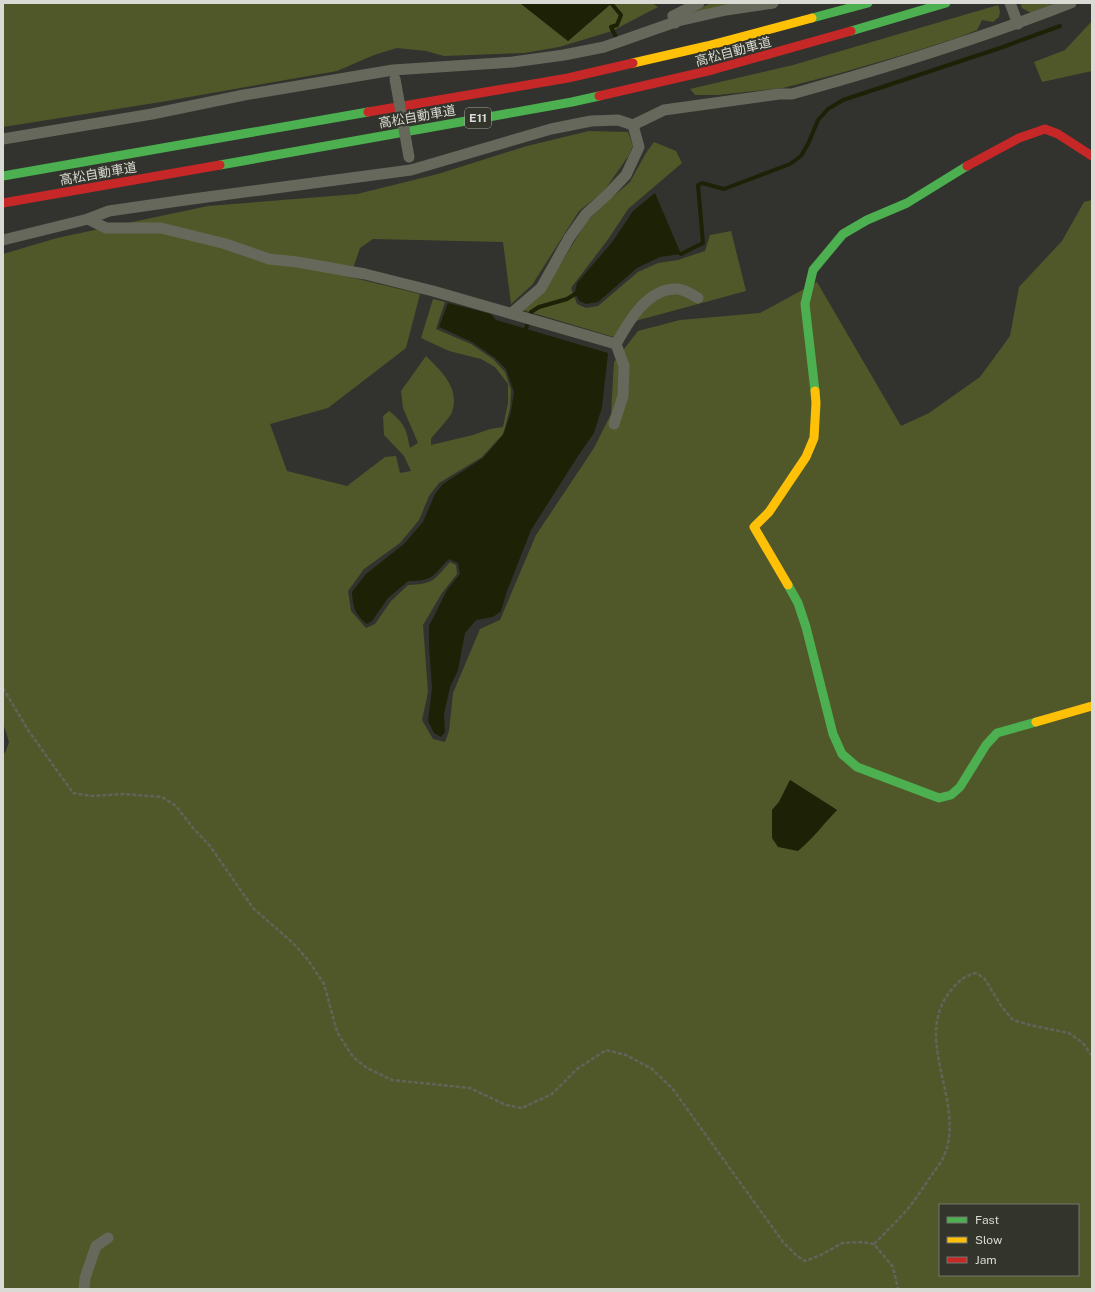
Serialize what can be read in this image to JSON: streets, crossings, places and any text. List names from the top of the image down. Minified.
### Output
{"streets":{"main road":["高松自動車道","E11"]},"legend":["Fast","Slow","Jam"]}
